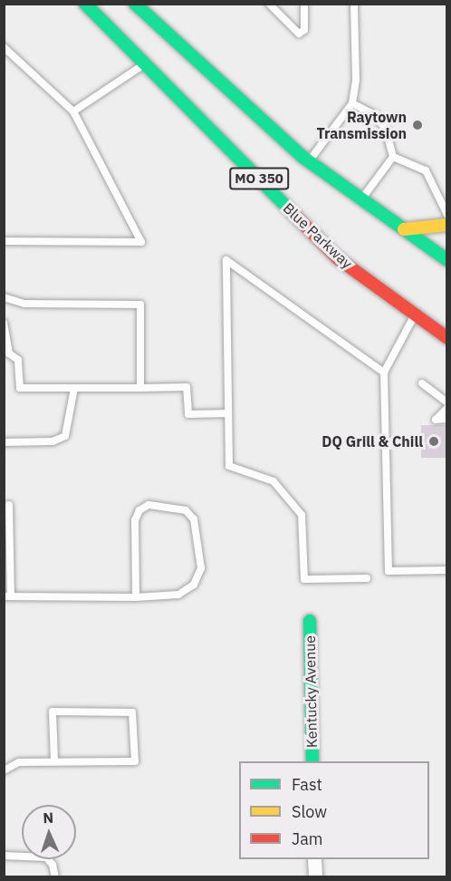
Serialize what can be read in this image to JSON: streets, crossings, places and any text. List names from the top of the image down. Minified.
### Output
{"streets":{"main road":["MO 350","Blue Parkway","Kentucky Avenue"]},"places":["Raytown Transmission","DQ Grill & Chill"],"legend":["Fast","Slow","Jam"],"north":"top"}
